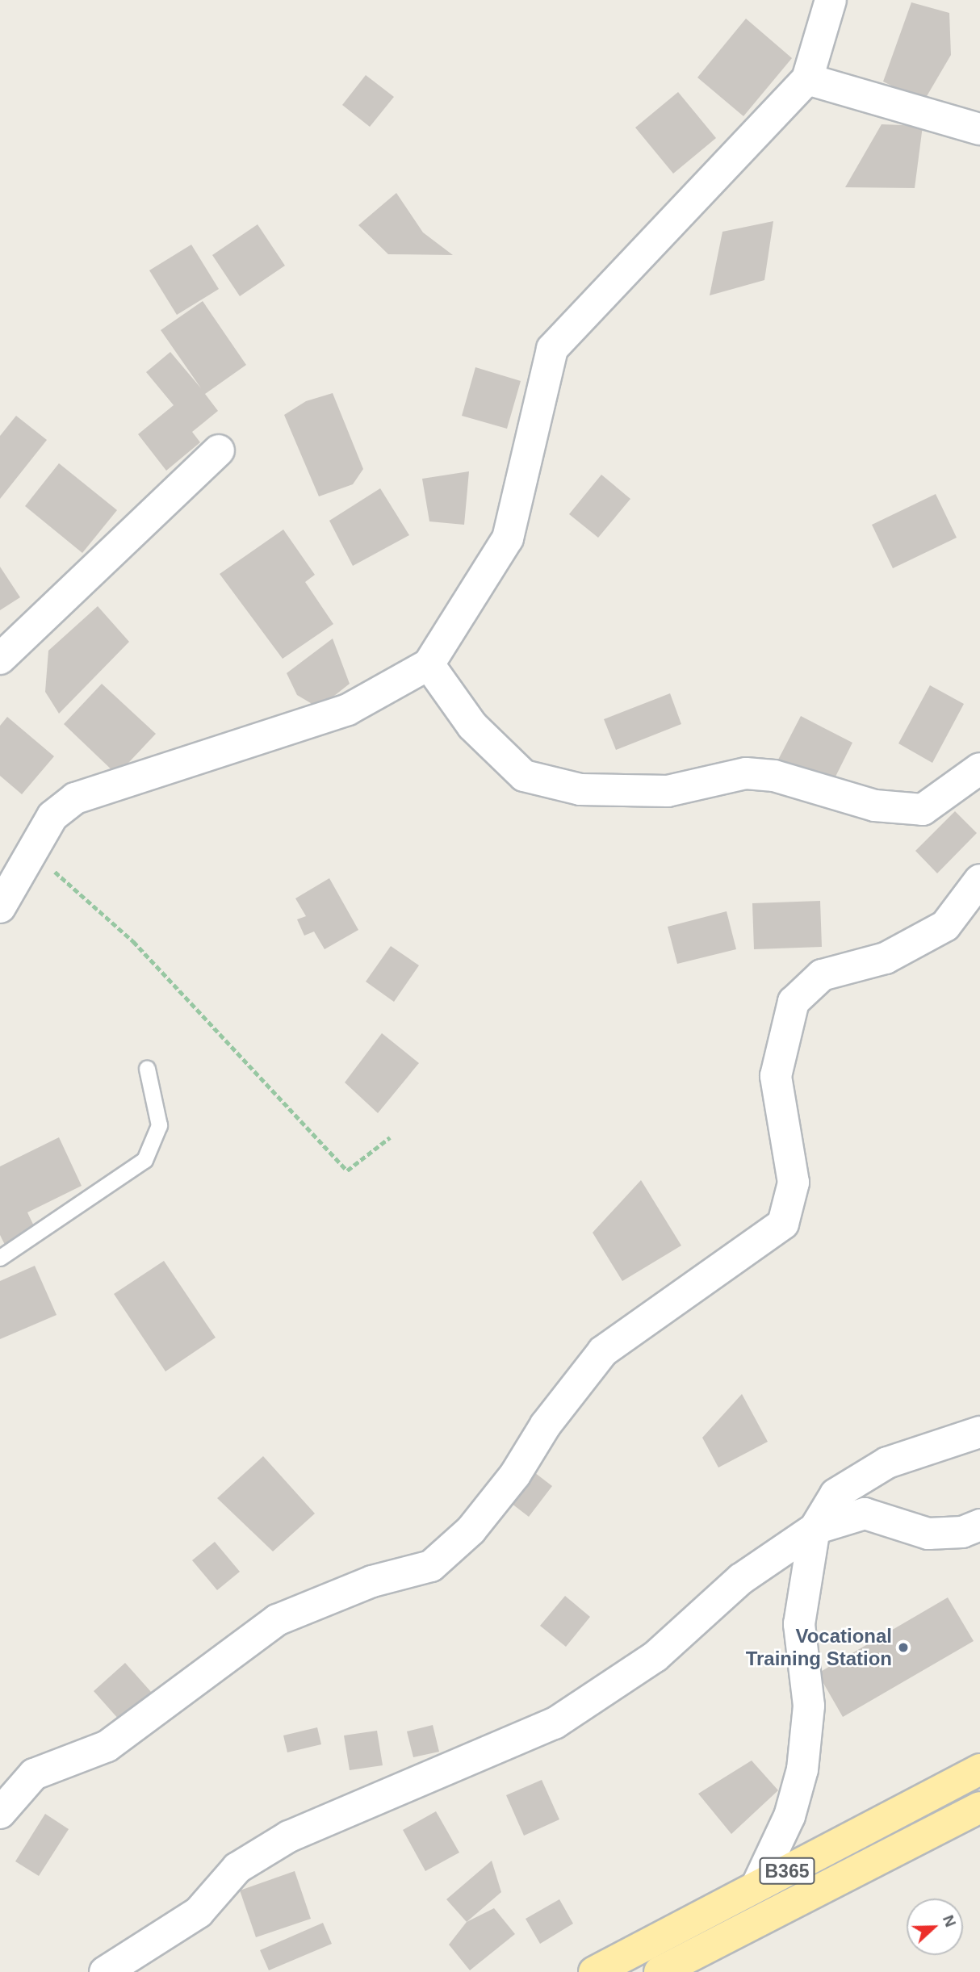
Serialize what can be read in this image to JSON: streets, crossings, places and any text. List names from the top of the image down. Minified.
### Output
{"streets":{"main road":["B365"]},"places":["Vocational Training Station"],"north":"right"}
